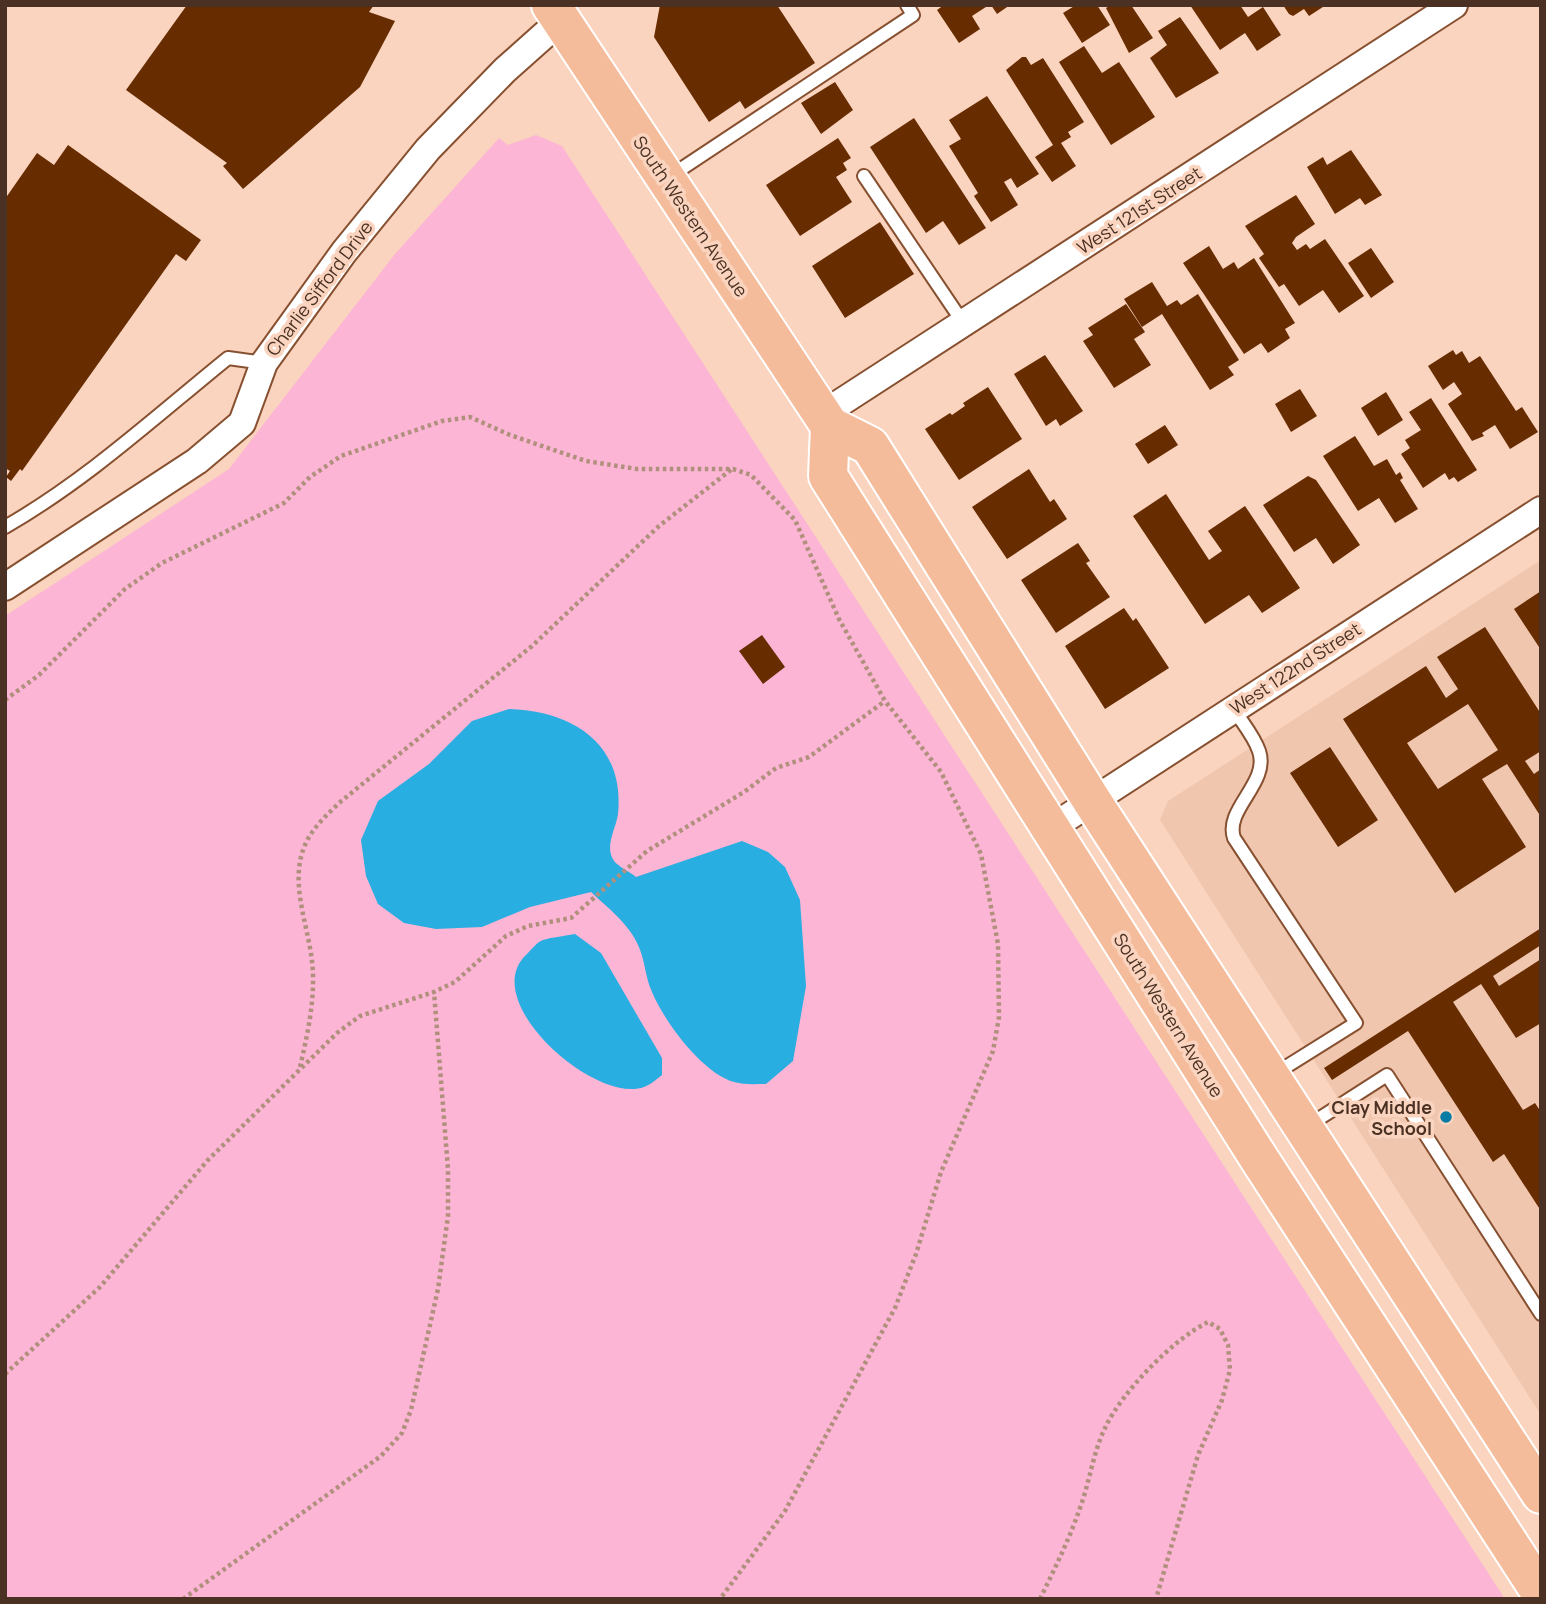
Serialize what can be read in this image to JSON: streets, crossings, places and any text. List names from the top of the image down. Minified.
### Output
{"streets":{"main road":["South Western Avenue"],"street":["West 121st Street","Charlie Sifford Drive","West 122nd Street"]},"crossings":[["West 121st Street","South Western Avenue"],["South Western Avenue","Charlie Sifford Drive"],["South Western Avenue","West 122nd Street"]],"places":["Clay Middle School"]}
